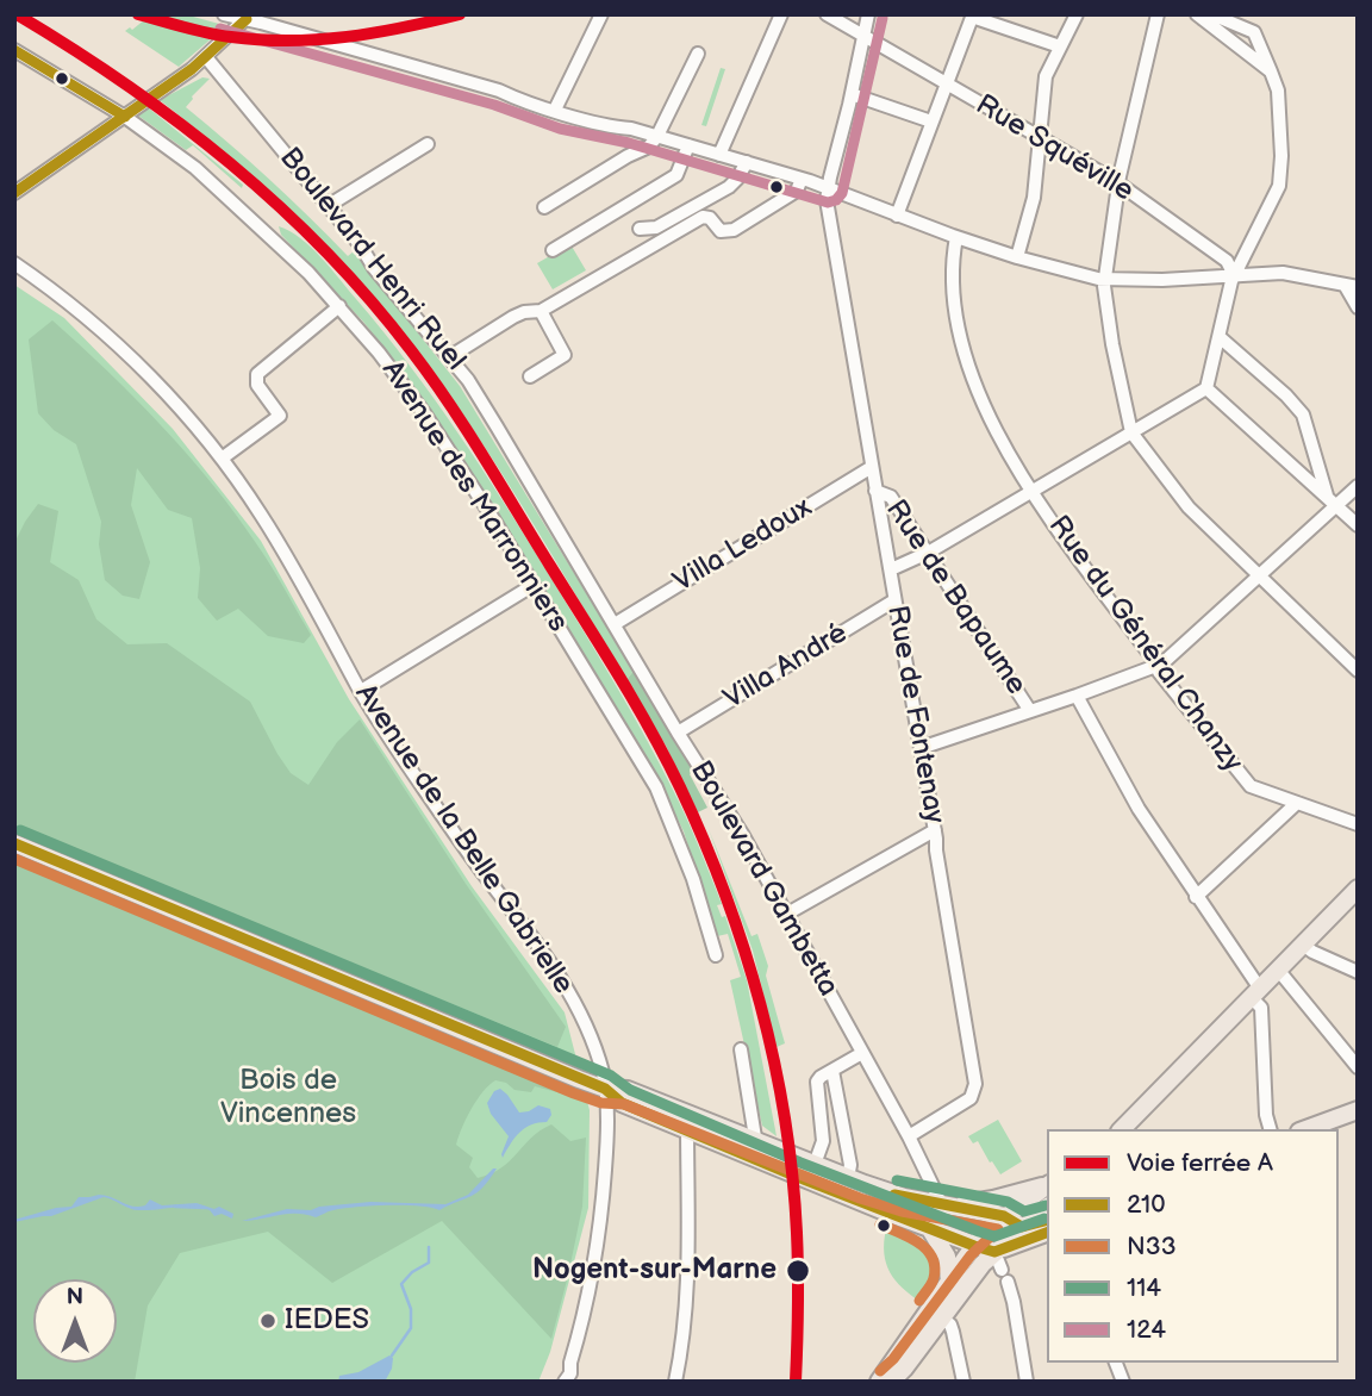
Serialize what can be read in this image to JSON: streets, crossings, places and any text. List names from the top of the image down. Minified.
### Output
{"streets":{"street":["Rue Squéville","Boulevard Henri Ruel","Avenue des Marronniers","Villa Ledoux","Rue de Bapaume","Rue du Général Chanzy","Villa André","Rue de Fontenay","Avenue de la Belle Gabrielle","Boulevard Gambetta"]},"crossings":[["Rue Squéville","Rue de Fontenay"],["Boulevard Henri Ruel","Boulevard Gambetta"],["Villa Ledoux","Rue de Fontenay"],["Villa Ledoux","Boulevard Gambetta"],["Rue de Bapaume","Rue de Fontenay"],["Villa André","Rue de Fontenay"],["Villa André","Boulevard Gambetta"],["Rue de Fontenay","Boulevard Gambetta"]],"parks":["Bois de Vincennes"],"places":["Nogent-sur-Marne","IEDES"],"lines":["rail line A","transit line 124","transit line 210","transit line 114","transit line N33"],"legend":["Voie ferrée A","210","N33","114","124"],"north":"top"}
